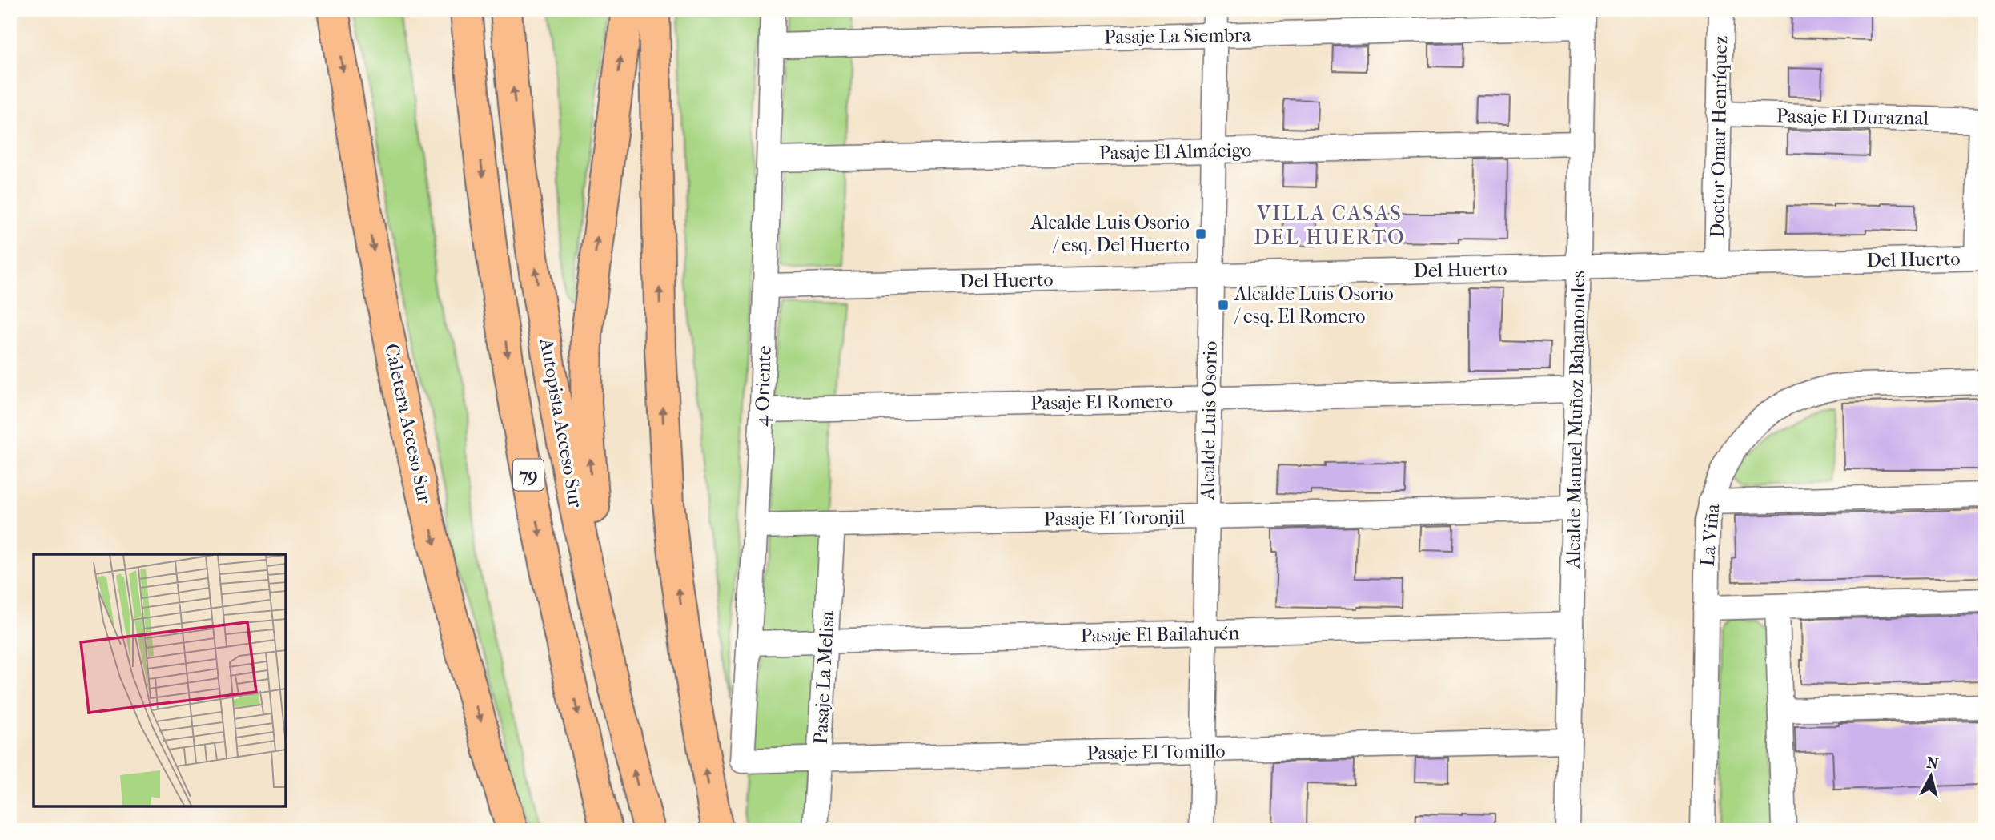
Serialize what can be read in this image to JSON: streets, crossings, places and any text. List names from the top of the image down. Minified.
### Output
{"streets":{"main road":["Autopista Acceso Sur","Caletera Acceso Sur","79"],"street":["Pasaje La Siembra","Pasaje El Duraznal","Doctor Omar Henríquez","Pasaje El Almácigo","Del Huerto","4 Oriente","Pasaje El Romero","Alcalde Manuel Muñoz Bahamondes","Alcalde Luis Osorio","Pasaje El Toronjil","La Viña","Pasaje El Bailahuén","Pasaje La Melisa","Pasaje El Tomillo"]},"crossings":[["Pasaje La Siembra","4 Oriente"],["Pasaje La Siembra","Alcalde Manuel Muñoz Bahamondes"],["Pasaje La Siembra","Alcalde Luis Osorio"],["Pasaje El Duraznal","Doctor Omar Henríquez"],["Doctor Omar Henríquez","Del Huerto"],["Pasaje El Almácigo","4 Oriente"],["Pasaje El Almácigo","Alcalde Manuel Muñoz Bahamondes"],["Pasaje El Almácigo","Alcalde Luis Osorio"],["Del Huerto","4 Oriente"],["Del Huerto","Alcalde Manuel Muñoz Bahamondes"],["Del Huerto","Alcalde Luis Osorio"],["4 Oriente","Pasaje El Romero"],["4 Oriente","Pasaje El Toronjil"],["4 Oriente","Pasaje El Bailahuén"],["4 Oriente","Pasaje El Tomillo"],["Pasaje El Romero","Alcalde Manuel Muñoz Bahamondes"],["Pasaje El Romero","Alcalde Luis Osorio"],["Alcalde Manuel Muñoz Bahamondes","Pasaje El Toronjil"],["Alcalde Manuel Muñoz Bahamondes","Pasaje El Bailahuén"],["Alcalde Manuel Muñoz Bahamondes","Pasaje El Tomillo"],["Alcalde Luis Osorio","Pasaje El Toronjil"],["Alcalde Luis Osorio","Pasaje El Bailahuén"],["Alcalde Luis Osorio","Pasaje El Tomillo"],["Pasaje El Toronjil","Pasaje La Melisa"],["Pasaje El Bailahuén","Pasaje La Melisa"],["Pasaje La Melisa","Pasaje El Tomillo"]],"districts":["VILLA CASAS DEL HUERTO"],"places":{"transit":["Alcalde Luis Osorio / esq. Del Huerto","Alcalde Luis Osorio / esq. El Romero"]},"north":"top"}
